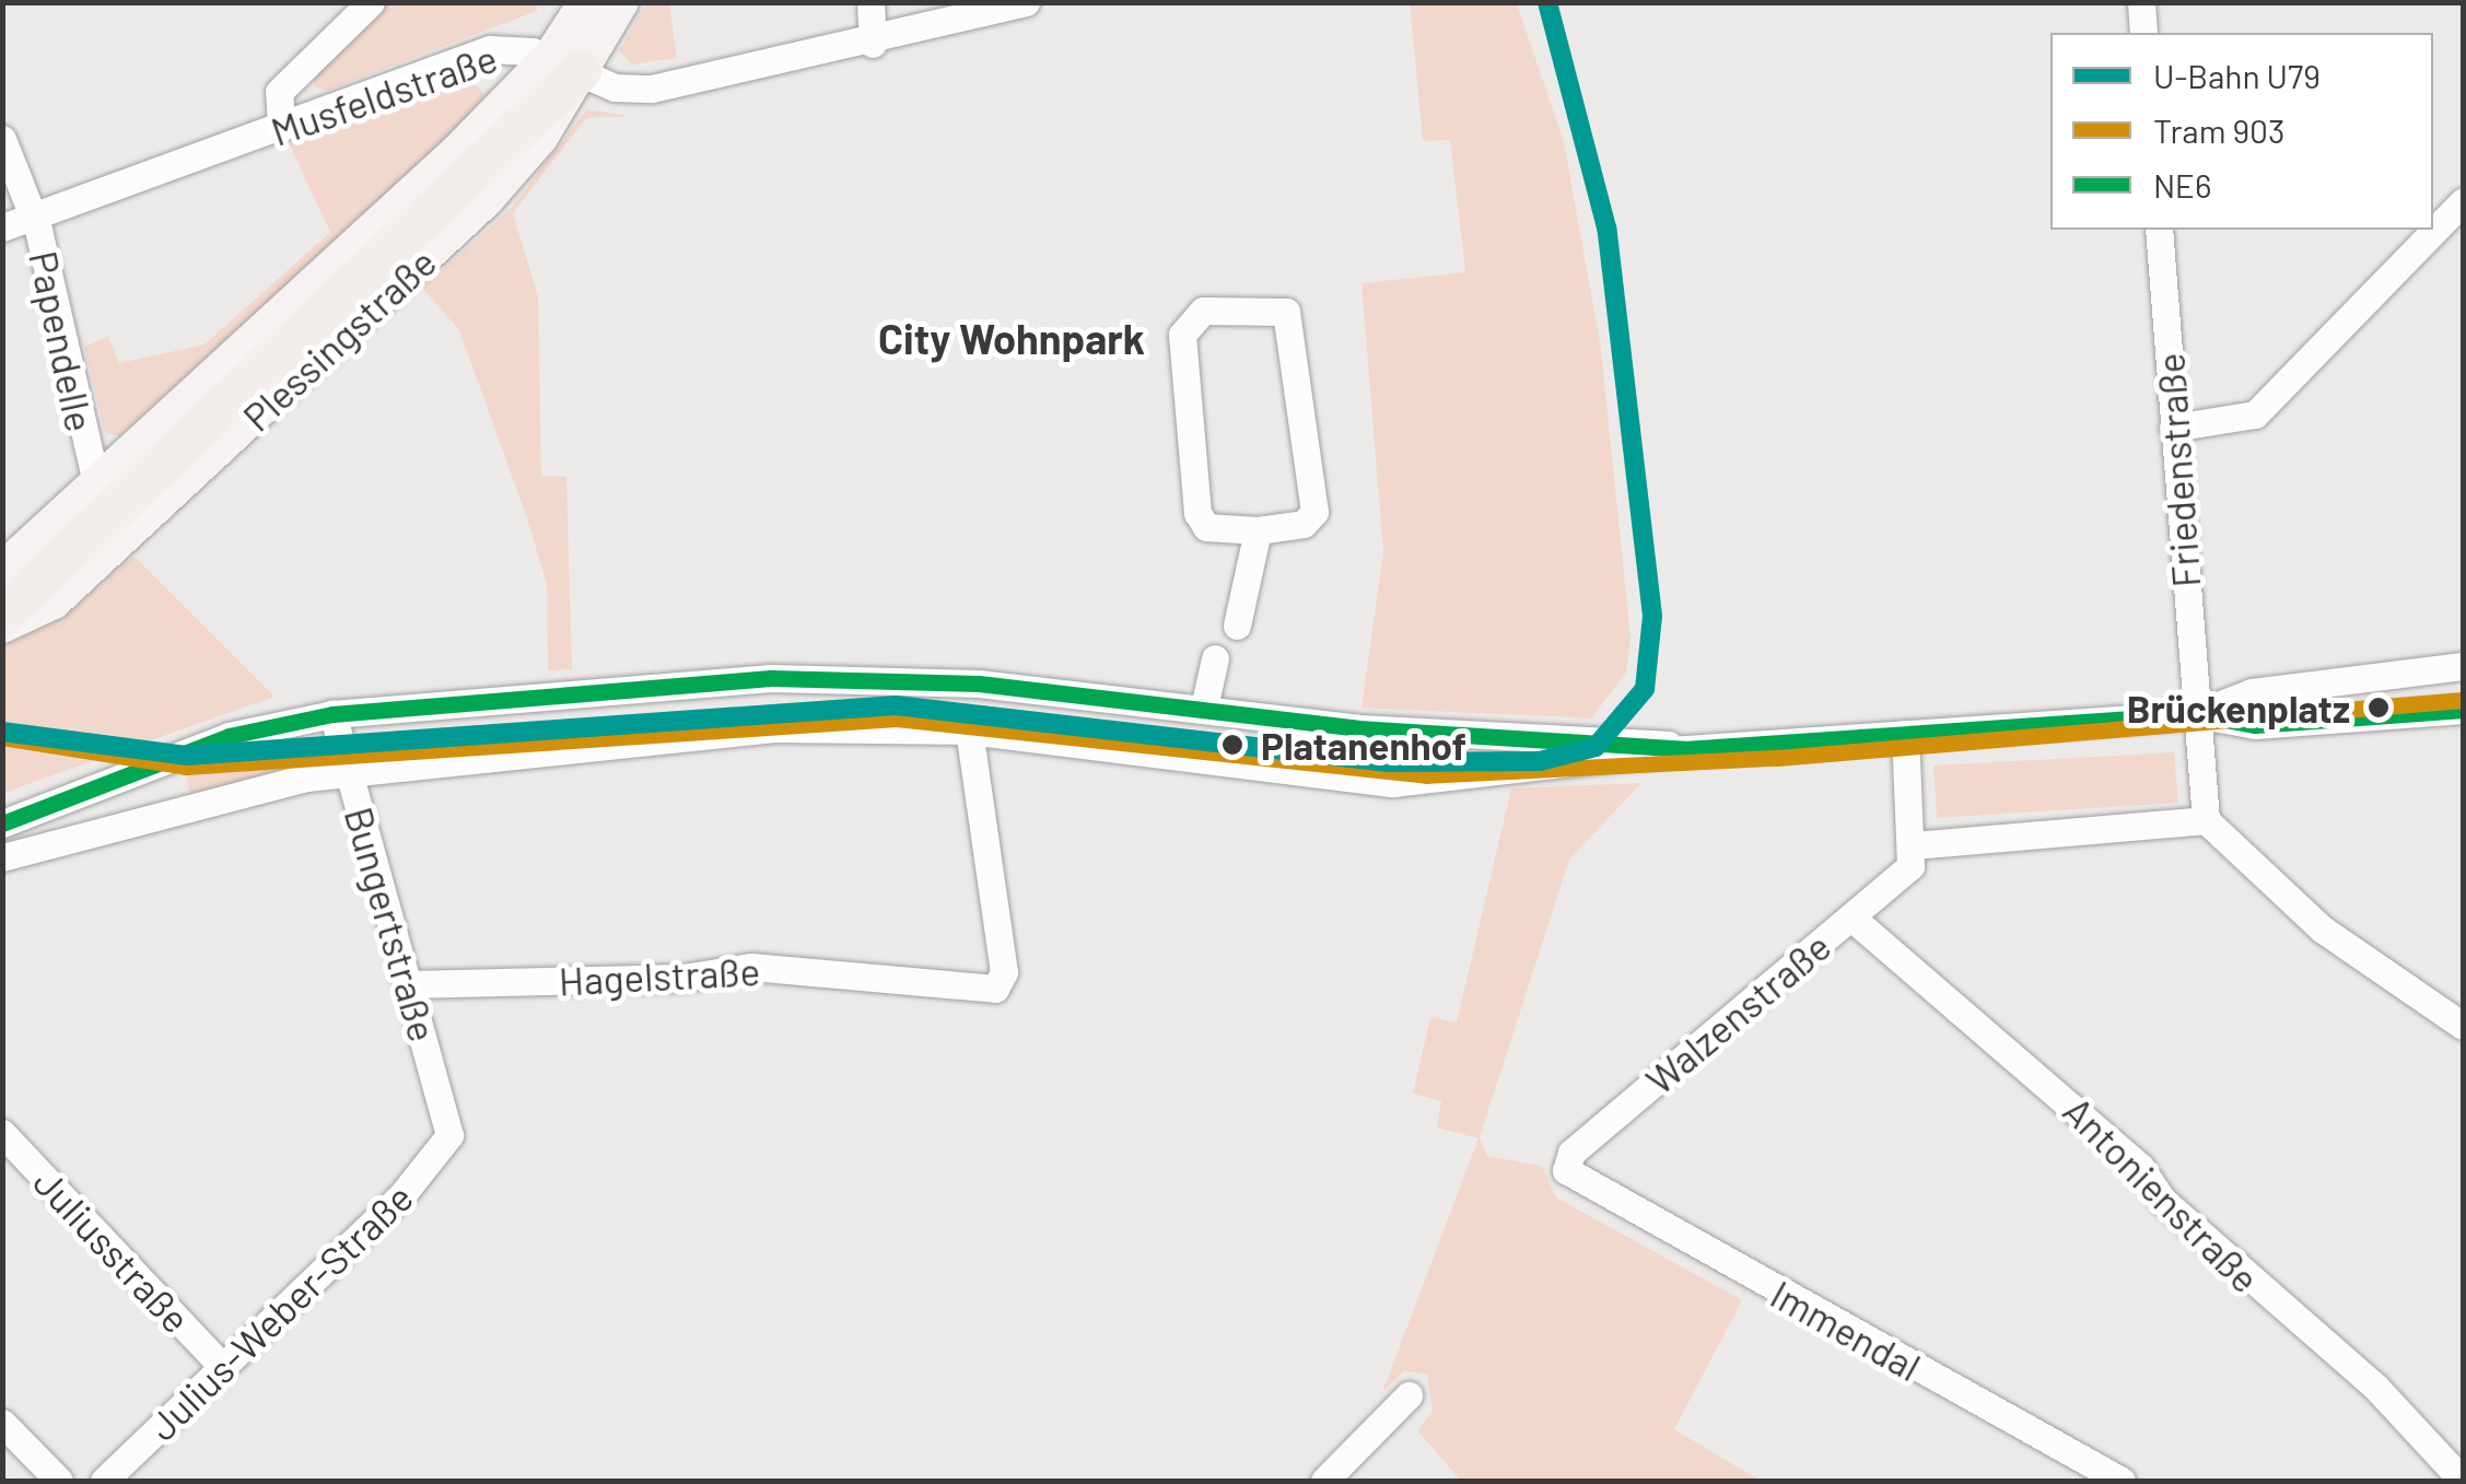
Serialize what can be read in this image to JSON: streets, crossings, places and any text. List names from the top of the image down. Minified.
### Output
{"streets":{"highway":["Plessingstraße"],"street":["Musfeldstraße","Papendelle","Friedenstraße","Bungertstraße","Hagelstraße","Walzenstraße","Antonienstraße","Juliusstraße","Julius-Weber-Straße","Immendal"]},"crossings":[["Musfeldstraße","Plessingstraße"],["Musfeldstraße","Papendelle"],["Plessingstraße","Papendelle"],["Bungertstraße","Hagelstraße"],["Bungertstraße","Julius-Weber-Straße"],["Walzenstraße","Antonienstraße"],["Walzenstraße","Immendal"],["Juliusstraße","Julius-Weber-Straße"]],"districts":["City Wohnpark"],"places":["Brückenplatz","Platanenhof"],"lines":["metro line U79","transit line NE6","tram line 903"],"legend":["U-Bahn U79","Tram 903","NE6"]}
